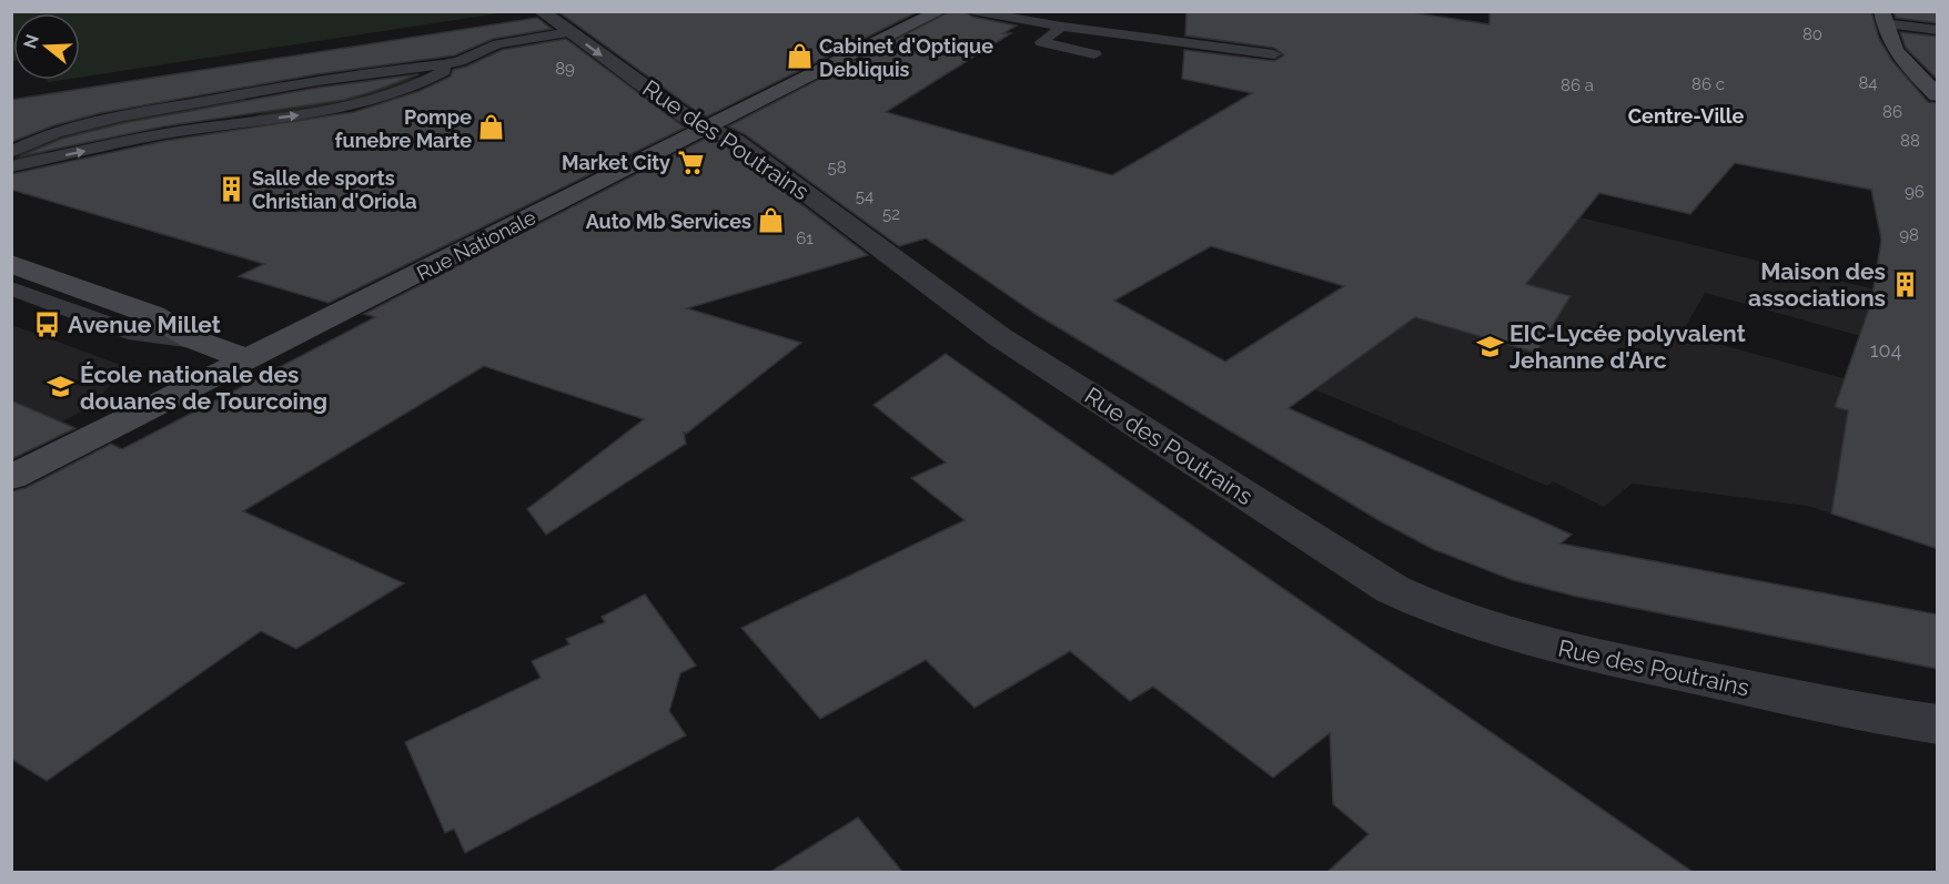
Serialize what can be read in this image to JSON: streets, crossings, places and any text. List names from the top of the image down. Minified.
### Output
{"streets":{"main road":["Rue Nationale"],"street":["Rue des Poutrains"]},"crossings":[["Rue des Poutrains","Rue Nationale"]],"districts":["Centre-Ville"],"places":{"shop":["Cabinet d'Optique Debliquis","Pompe funebre Marte","Auto Mb Services"],"supermarket":["Market City"],"building":["Salle de sports Christian d'Oriola","Maison des associations"],"bus stop":["Avenue Millet"],"school or university":["EIC-Lycée polyvalent Jehanne d'Arc","École nationale des douanes de Tourcoing"]},"house_numbers":["80","89","84","86 c","86 a","86","88","58","96","54","52","98","61","104"],"north":"left"}
